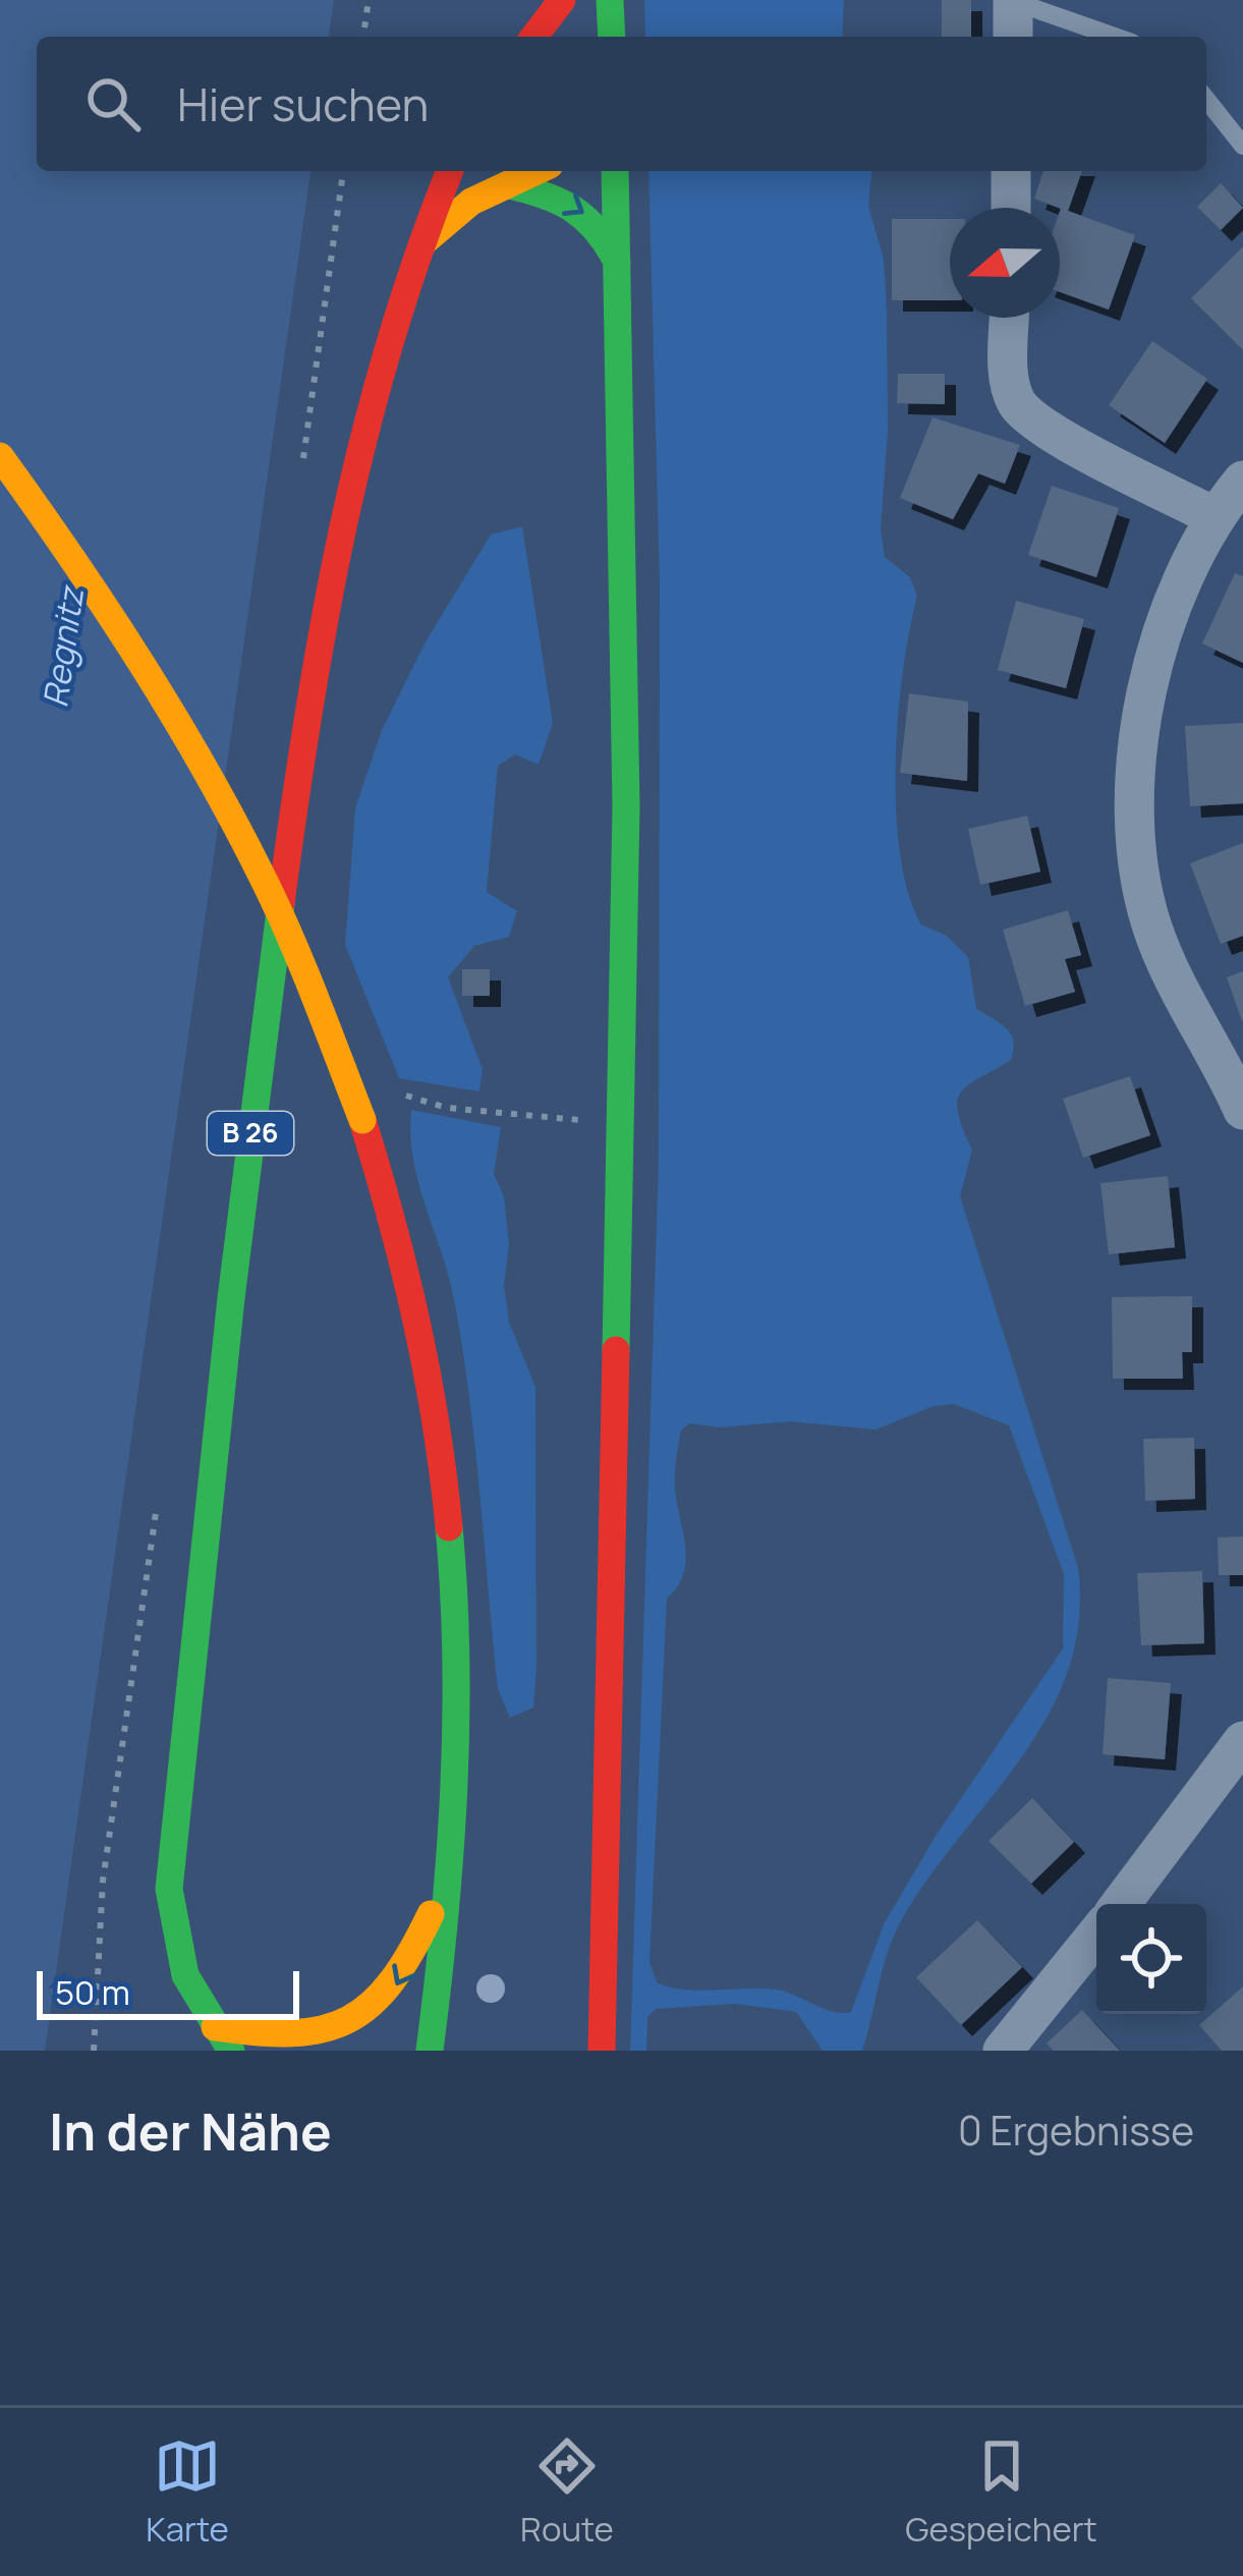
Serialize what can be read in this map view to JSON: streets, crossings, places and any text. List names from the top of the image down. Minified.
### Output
{"streets":{"main road":["B 26"]},"water":["Regnitz"],"scale_bar":"50 m","north":"left","page":{"search":"Hier suchen","scale":"50 m","heading":["In der Nähe","0 Ergebnisse"],"nav":["Karte","Route","Gespeichert"]}}
